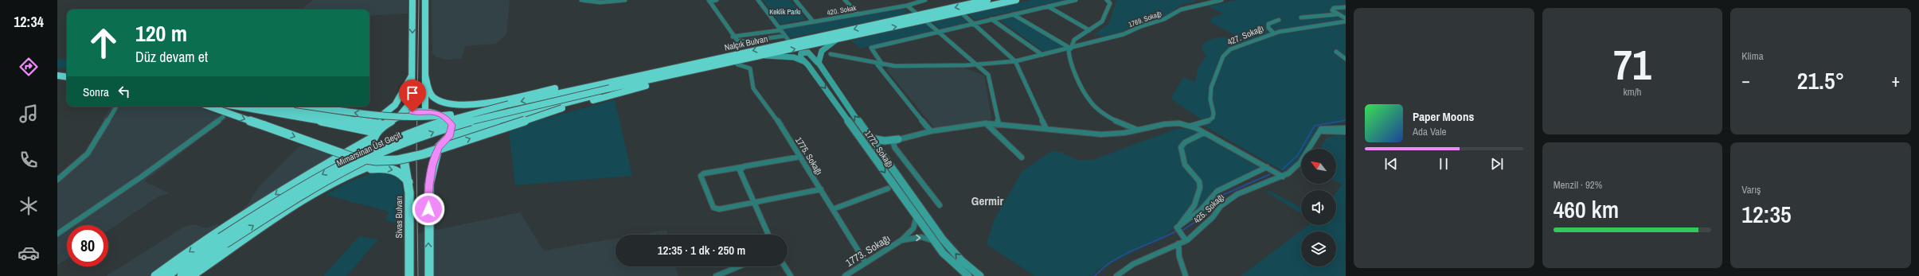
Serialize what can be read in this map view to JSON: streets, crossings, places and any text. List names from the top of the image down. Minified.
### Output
{"streets":{"highway":["Nalçık Bulvarı","Mimarsinan Üst Geçit","Sivas Bulvarı"],"street":["420. Sokak","1769. Sokağı","427. Sokağı","1772. Sokağı","1775. Sokağı","425. Sokağı","1773. Sokağı"]},"crossings":[["Nalçık Bulvarı","Mimarsinan Üst Geçit"],["1772. Sokağı","1773. Sokağı"],["1775. Sokağı","1773. Sokağı"]],"districts":["Germir"],"parks":["Keklik Parkı"],"north":"top left","page":{"tabs":"12:34","tile":[["71","km/h"],"Klima",["Menzil · 92%","460 km"],["Varış","12:35"]],"turn":["120 m","Düz devam et"],"heat":["−","21.5°","+"],"then":"Sonra","song":["Paper Moons","Ada Vale"],"limit":"80","trip":"12:35 · 1 dk · 250 m"}}
